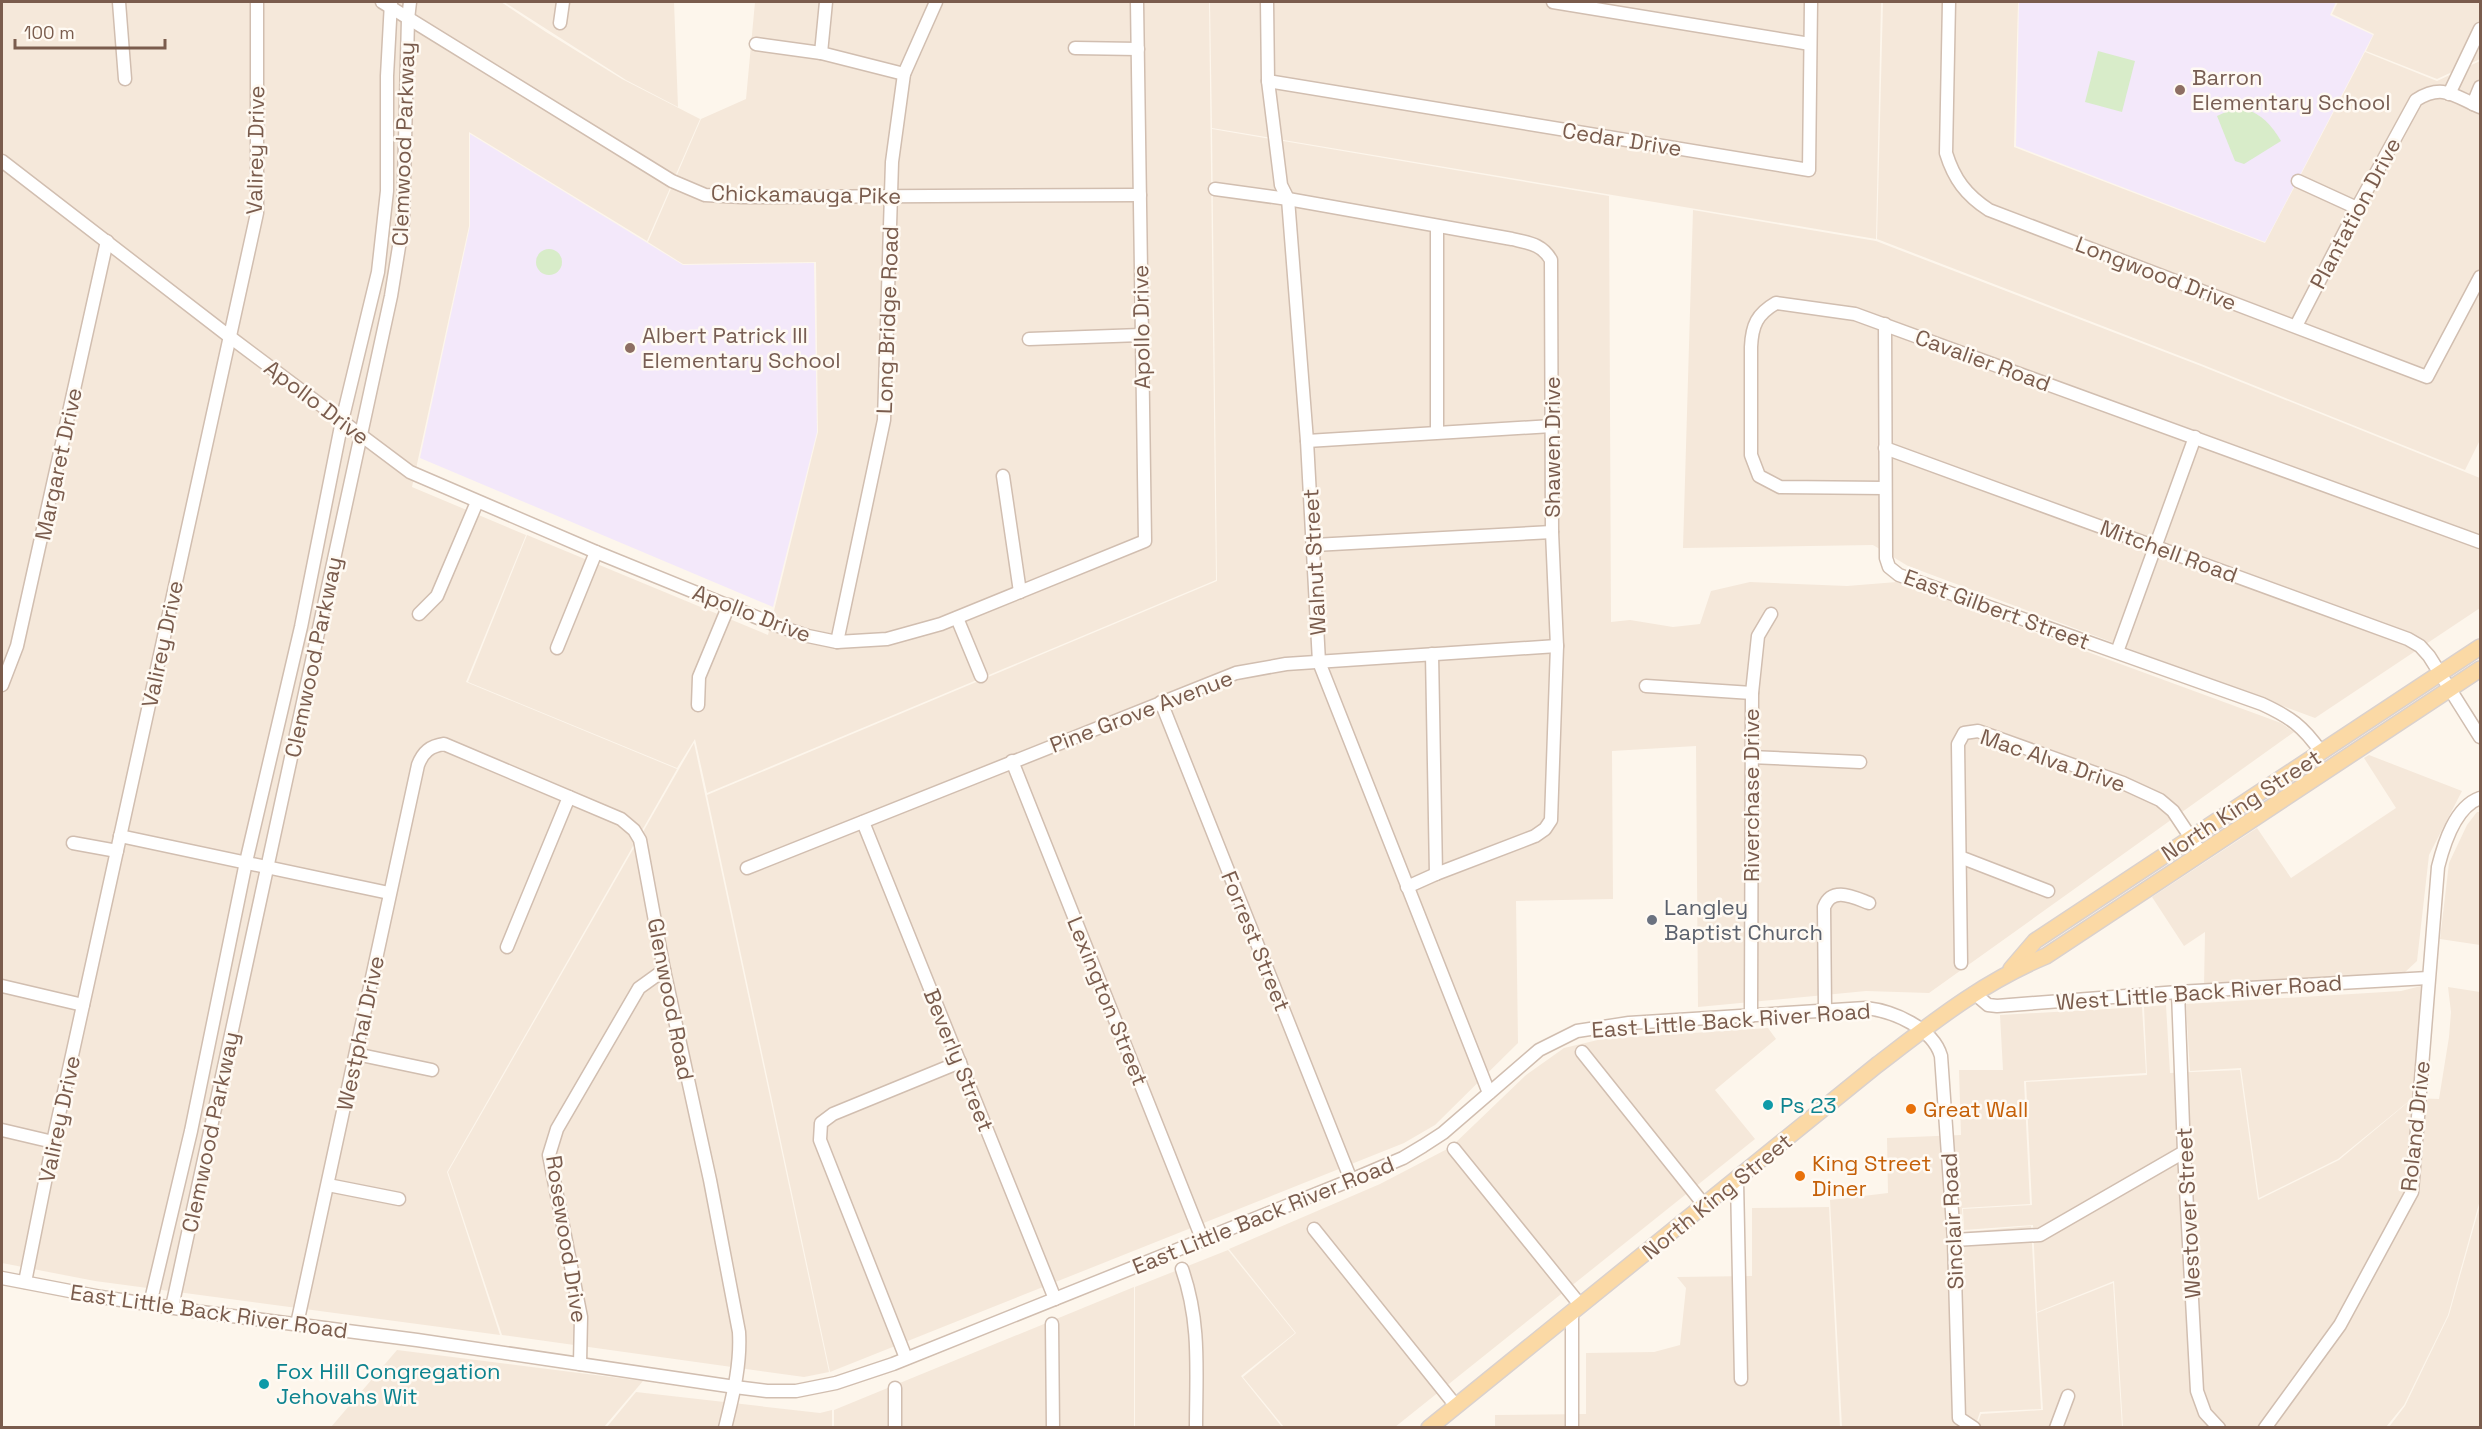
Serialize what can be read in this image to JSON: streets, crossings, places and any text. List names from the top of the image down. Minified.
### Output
{"streets":{"main road":["North King Street"],"street":["Cedar Drive","Clemwood Parkway","Valirey Drive","Chickamauga Pike","Plantation Drive","Longwood Drive","Long Bridge Road","Apollo Drive","Cavalier Road","Shawen Drive","Margaret Drive","Mitchell Road","Walnut Street","East Gilbert Street","Pine Grove Avenue","Mac Alva Drive","Riverchase Drive","Forrest Street","West Little Back River Road","Glenwood Road","Lexington Street","East Little Back River Road","Westphal Drive","Beverly Street","Roland Drive","Westover Street","Sinclair Road","Rosewood Drive"]},"crossings":[["Cedar Drive","Walnut Street"],["Clemwood Parkway","Chickamauga Pike"],["Clemwood Parkway","Apollo Drive"],["Clemwood Parkway","East Little Back River Road"],["Valirey Drive","Apollo Drive"],["Valirey Drive","East Little Back River Road"],["Chickamauga Pike","Long Bridge Road"],["Chickamauga Pike","Apollo Drive"],["Plantation Drive","Longwood Drive"],["Long Bridge Road","Apollo Drive"],["Apollo Drive","Margaret Drive"],["Cavalier Road","East Gilbert Street"],["Shawen Drive","Walnut Street"],["Shawen Drive","Pine Grove Avenue"],["Mitchell Road","East Gilbert Street"],["Mitchell Road","North King Street"],["Walnut Street","Pine Grove Avenue"],["Walnut Street","East Little Back River Road"],["East Gilbert Street","North King Street"],["Pine Grove Avenue","Forrest Street"],["Pine Grove Avenue","Lexington Street"],["Pine Grove Avenue","Beverly Street"],["Mac Alva Drive","North King Street"],["Riverchase Drive","East Little Back River Road"],["North King Street","West Little Back River Road"],["North King Street","East Little Back River Road"],["North King Street","Sinclair Road"],["Forrest Street","East Little Back River Road"],["West Little Back River Road","Roland Drive"],["West Little Back River Road","Westover Street"],["Glenwood Road","East Little Back River Road"],["Glenwood Road","Westphal Drive"],["Glenwood Road","Rosewood Drive"],["Lexington Street","East Little Back River Road"],["East Little Back River Road","Westphal Drive"],["East Little Back River Road","Beverly Street"],["East Little Back River Road","Sinclair Road"],["East Little Back River Road","Rosewood Drive"]],"places":["Barron Elementary School","Albert Patrick III Elementary School","Langley Baptist Church","Ps 23","Great Wall","King Street Diner","Fox Hill Congregation Jehovahs Wit"],"scale_bar":"100 m"}
